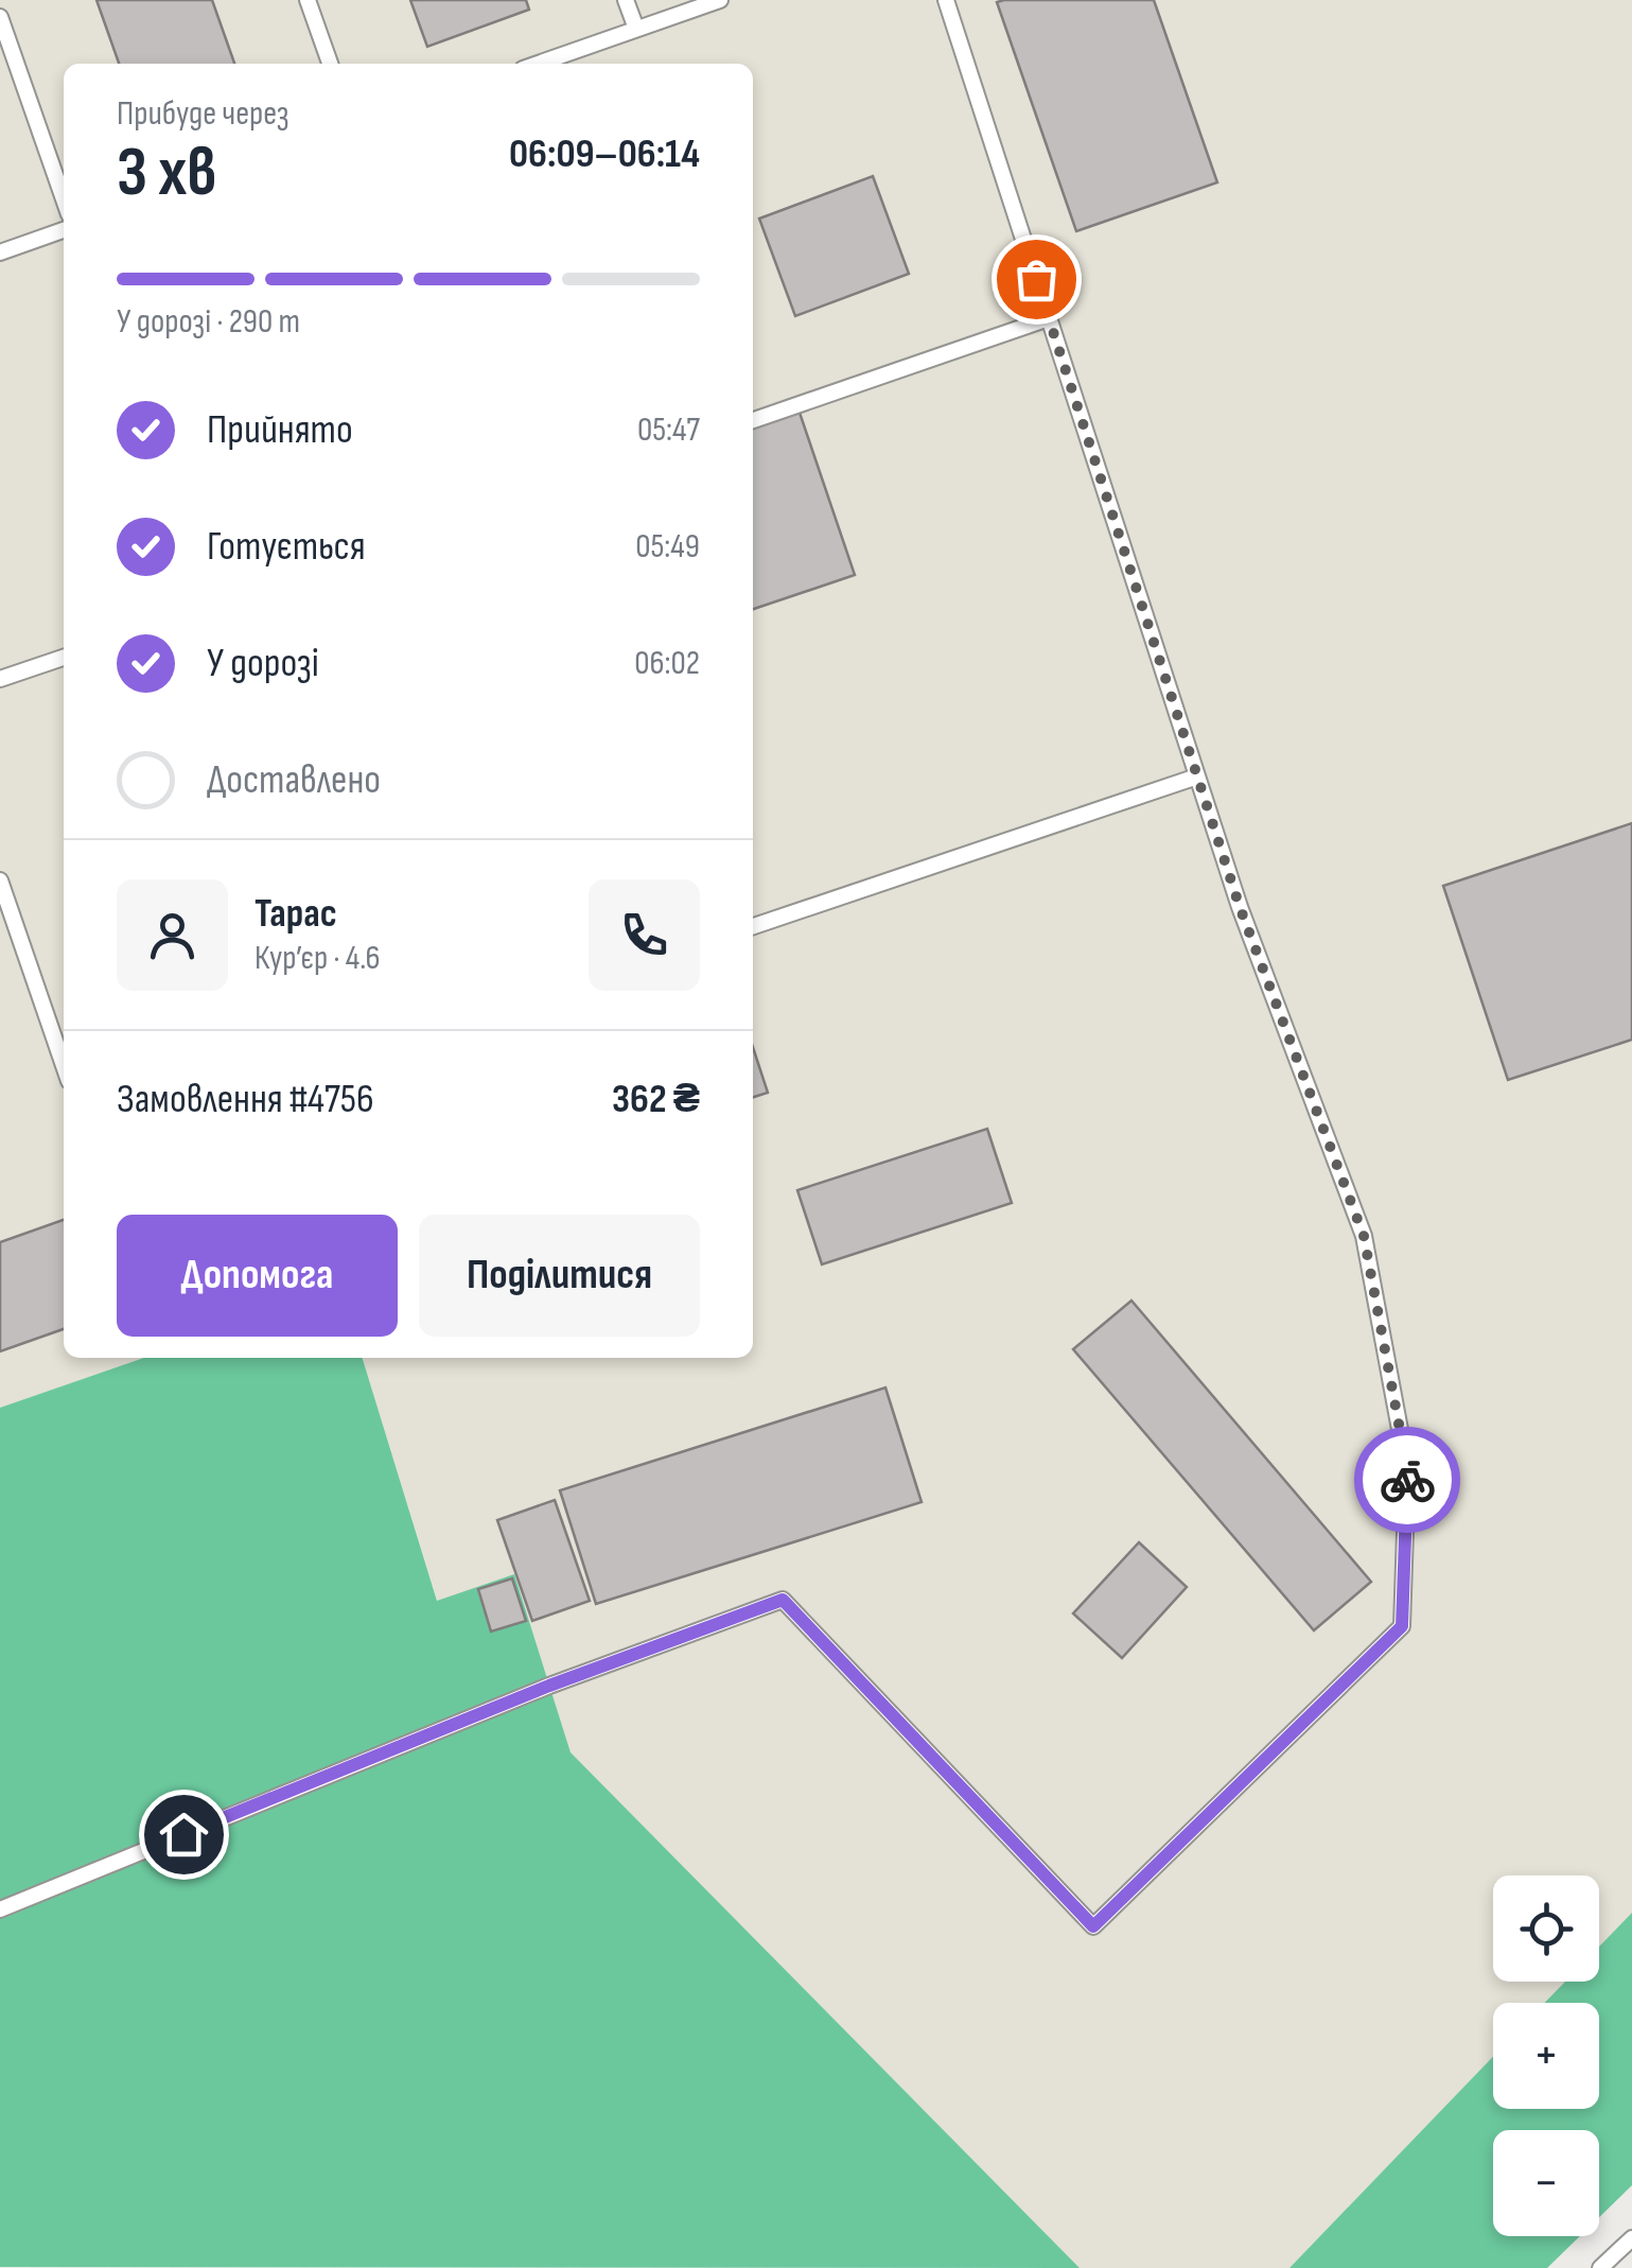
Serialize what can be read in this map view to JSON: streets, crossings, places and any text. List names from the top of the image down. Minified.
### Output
{"page":{"heading":["3 хв","Прибуде через","06:09–06:14"],"panel":["Тарас","Кур’єр · 4.6","Замовлення #4756","362 ₴"],"bar":"У дорозі · 290 m","list":[["Прийнято","05:47"],["Готується","05:49"],["У дорозі","06:02"],"Доставлено"],"buttons":["Допомога","Поділитися"],"map_buttons":["+","−"]}}
